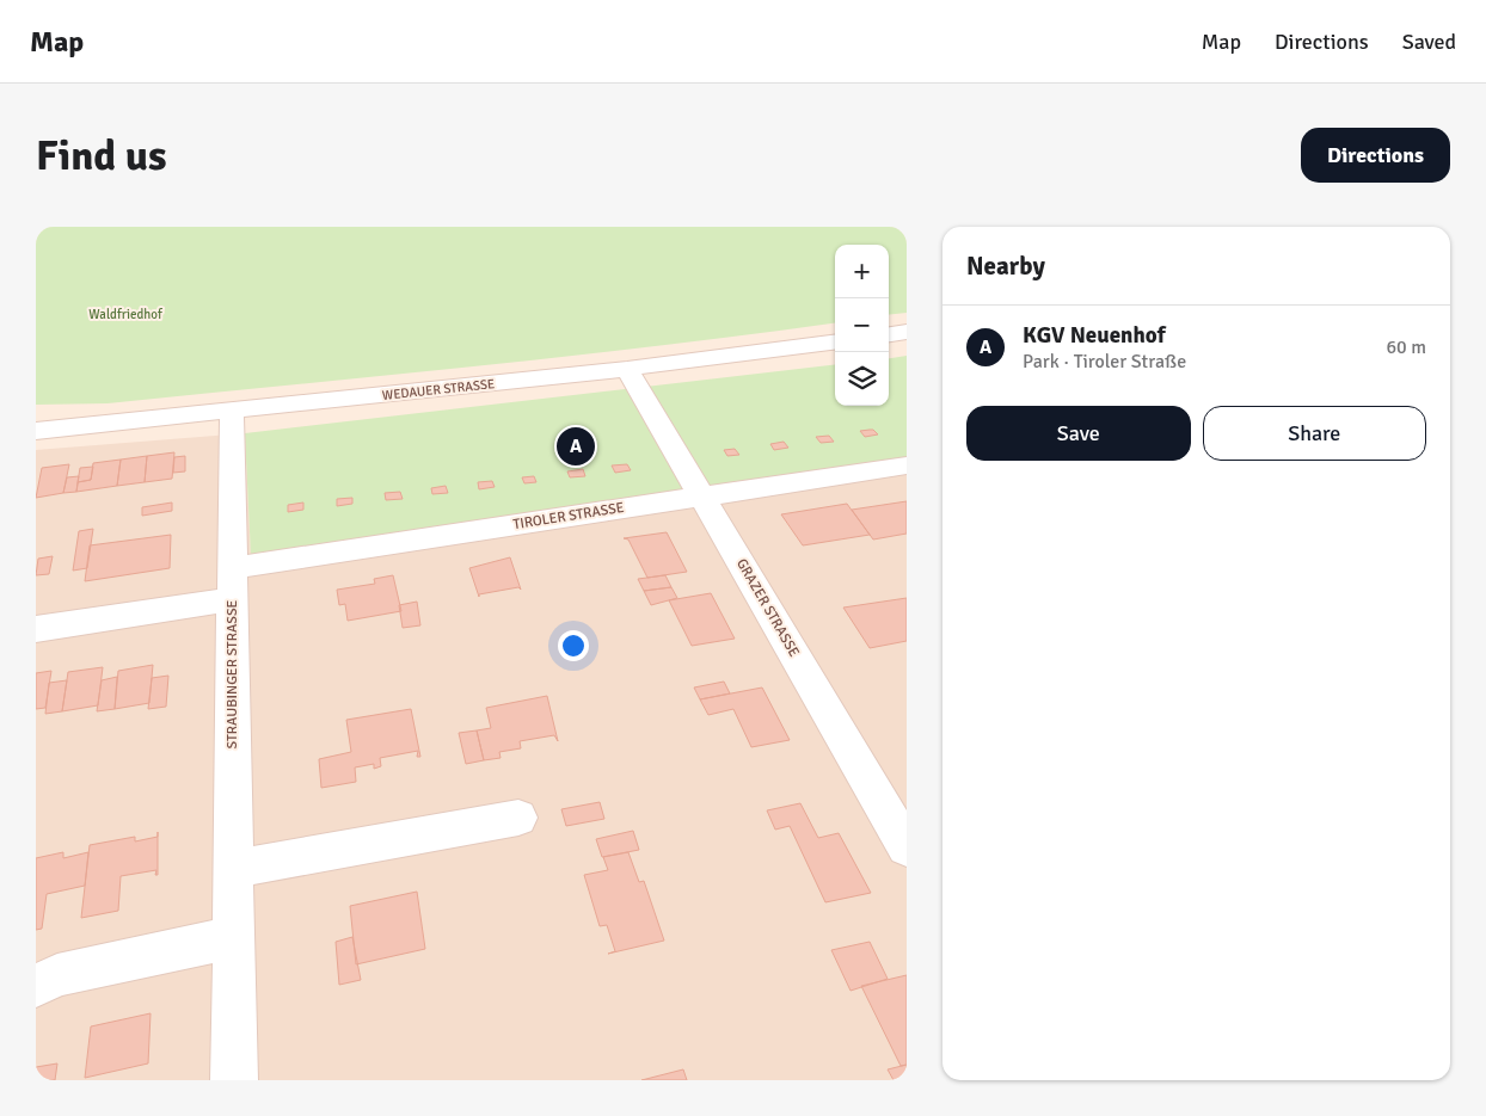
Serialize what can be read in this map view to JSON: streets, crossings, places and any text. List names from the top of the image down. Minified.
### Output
{"streets":{"street":["WEDAUER STRASSE","TIROLER STRASSE","GRAZER STRASSE","STRAUBINGER STRASSE"]},"crossings":[["WEDAUER STRASSE","GRAZER STRASSE"],["WEDAUER STRASSE","STRAUBINGER STRASSE"],["TIROLER STRASSE","GRAZER STRASSE"],["TIROLER STRASSE","STRAUBINGER STRASSE"]],"parks":["Waldfriedhof"],"page":{"header":"Map","nav":["Map","Directions","Saved"],"buttons":["Directions",["Save","Share"]],"title":"Find us","heading":"Nearby","map_buttons":["+","−"],"list":[{"mark":"A","name":"KGV Neuenhof","note":"Park · Tiroler Straße","value":"60 m"}],"pins":"A"}}
